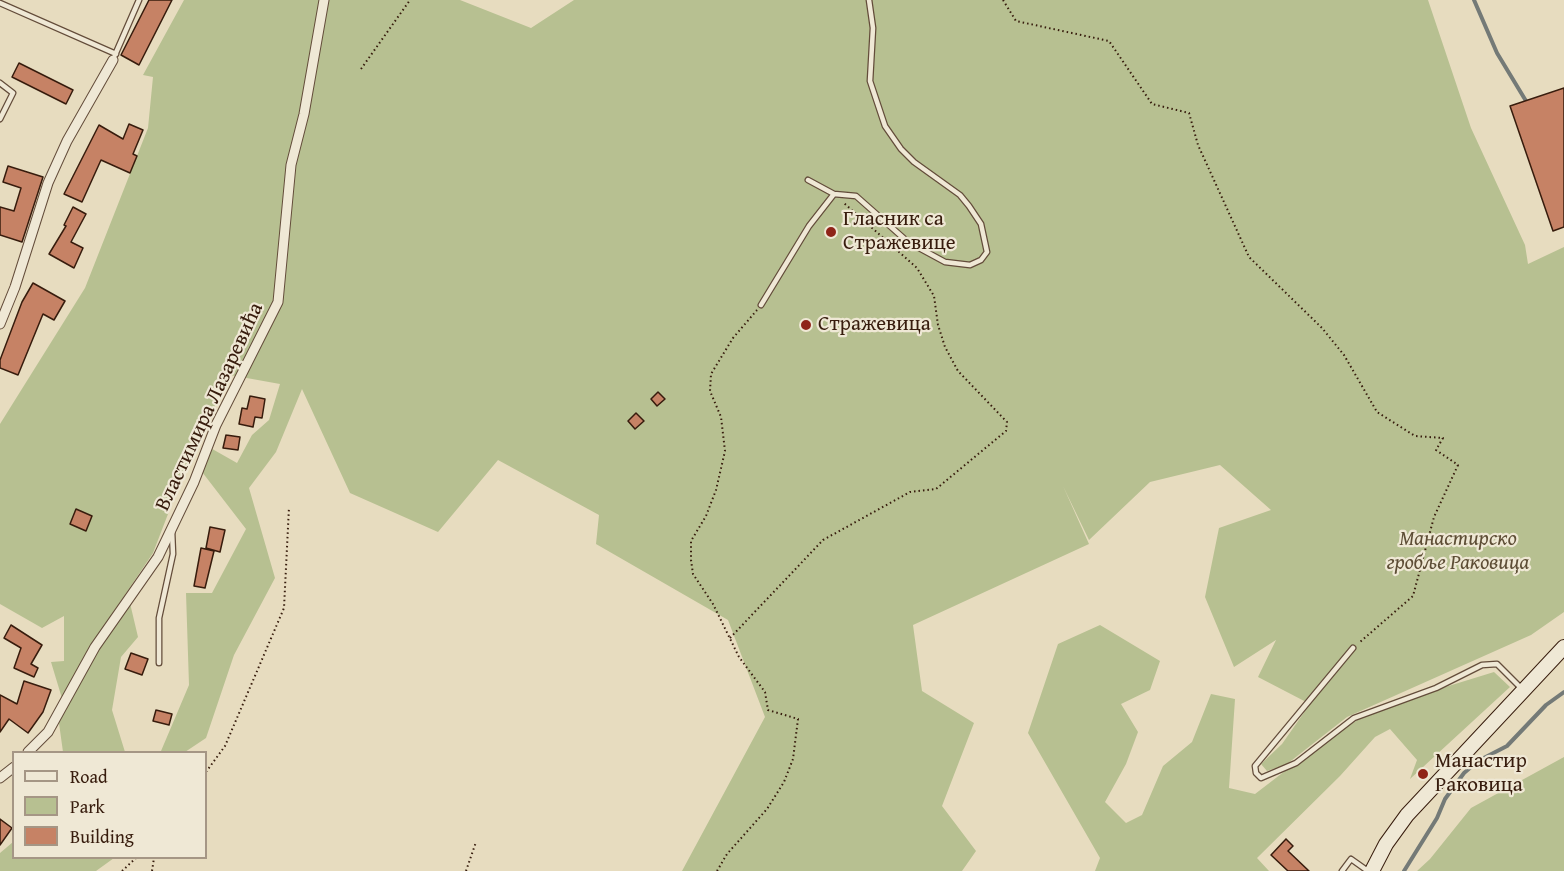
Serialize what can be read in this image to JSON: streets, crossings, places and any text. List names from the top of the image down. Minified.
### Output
{"streets":{"street":["Властимира Лазаревића"]},"parks":["Манастирско гробље Раковица"],"places":["Гласник са Стражевице","Стражевица","Манастир Раковица"],"legend":["Road","Park","Building"]}
